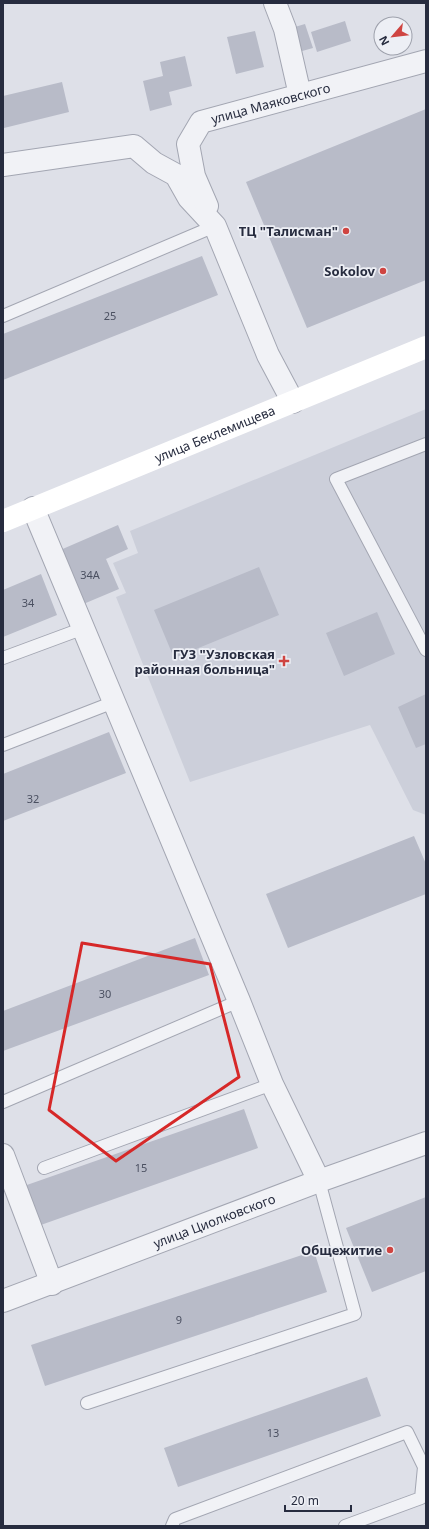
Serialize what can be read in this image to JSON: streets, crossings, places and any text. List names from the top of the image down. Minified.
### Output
{"streets":{"main road":["улица Беклемищева"],"street":["улица Маяковского","улица Циолковского"]},"crossings":[["улица Маяковского","улица Беклемищева"]],"places":{"other":["ТЦ \"Талисман\"","Sokolov","Общежитие"],"health":["ГУЗ \"Узловская районная больница\""]},"house_numbers":["25","34А","34","32","30","15","9","13"],"scale_bar":"20 m","north":"bottom left"}
